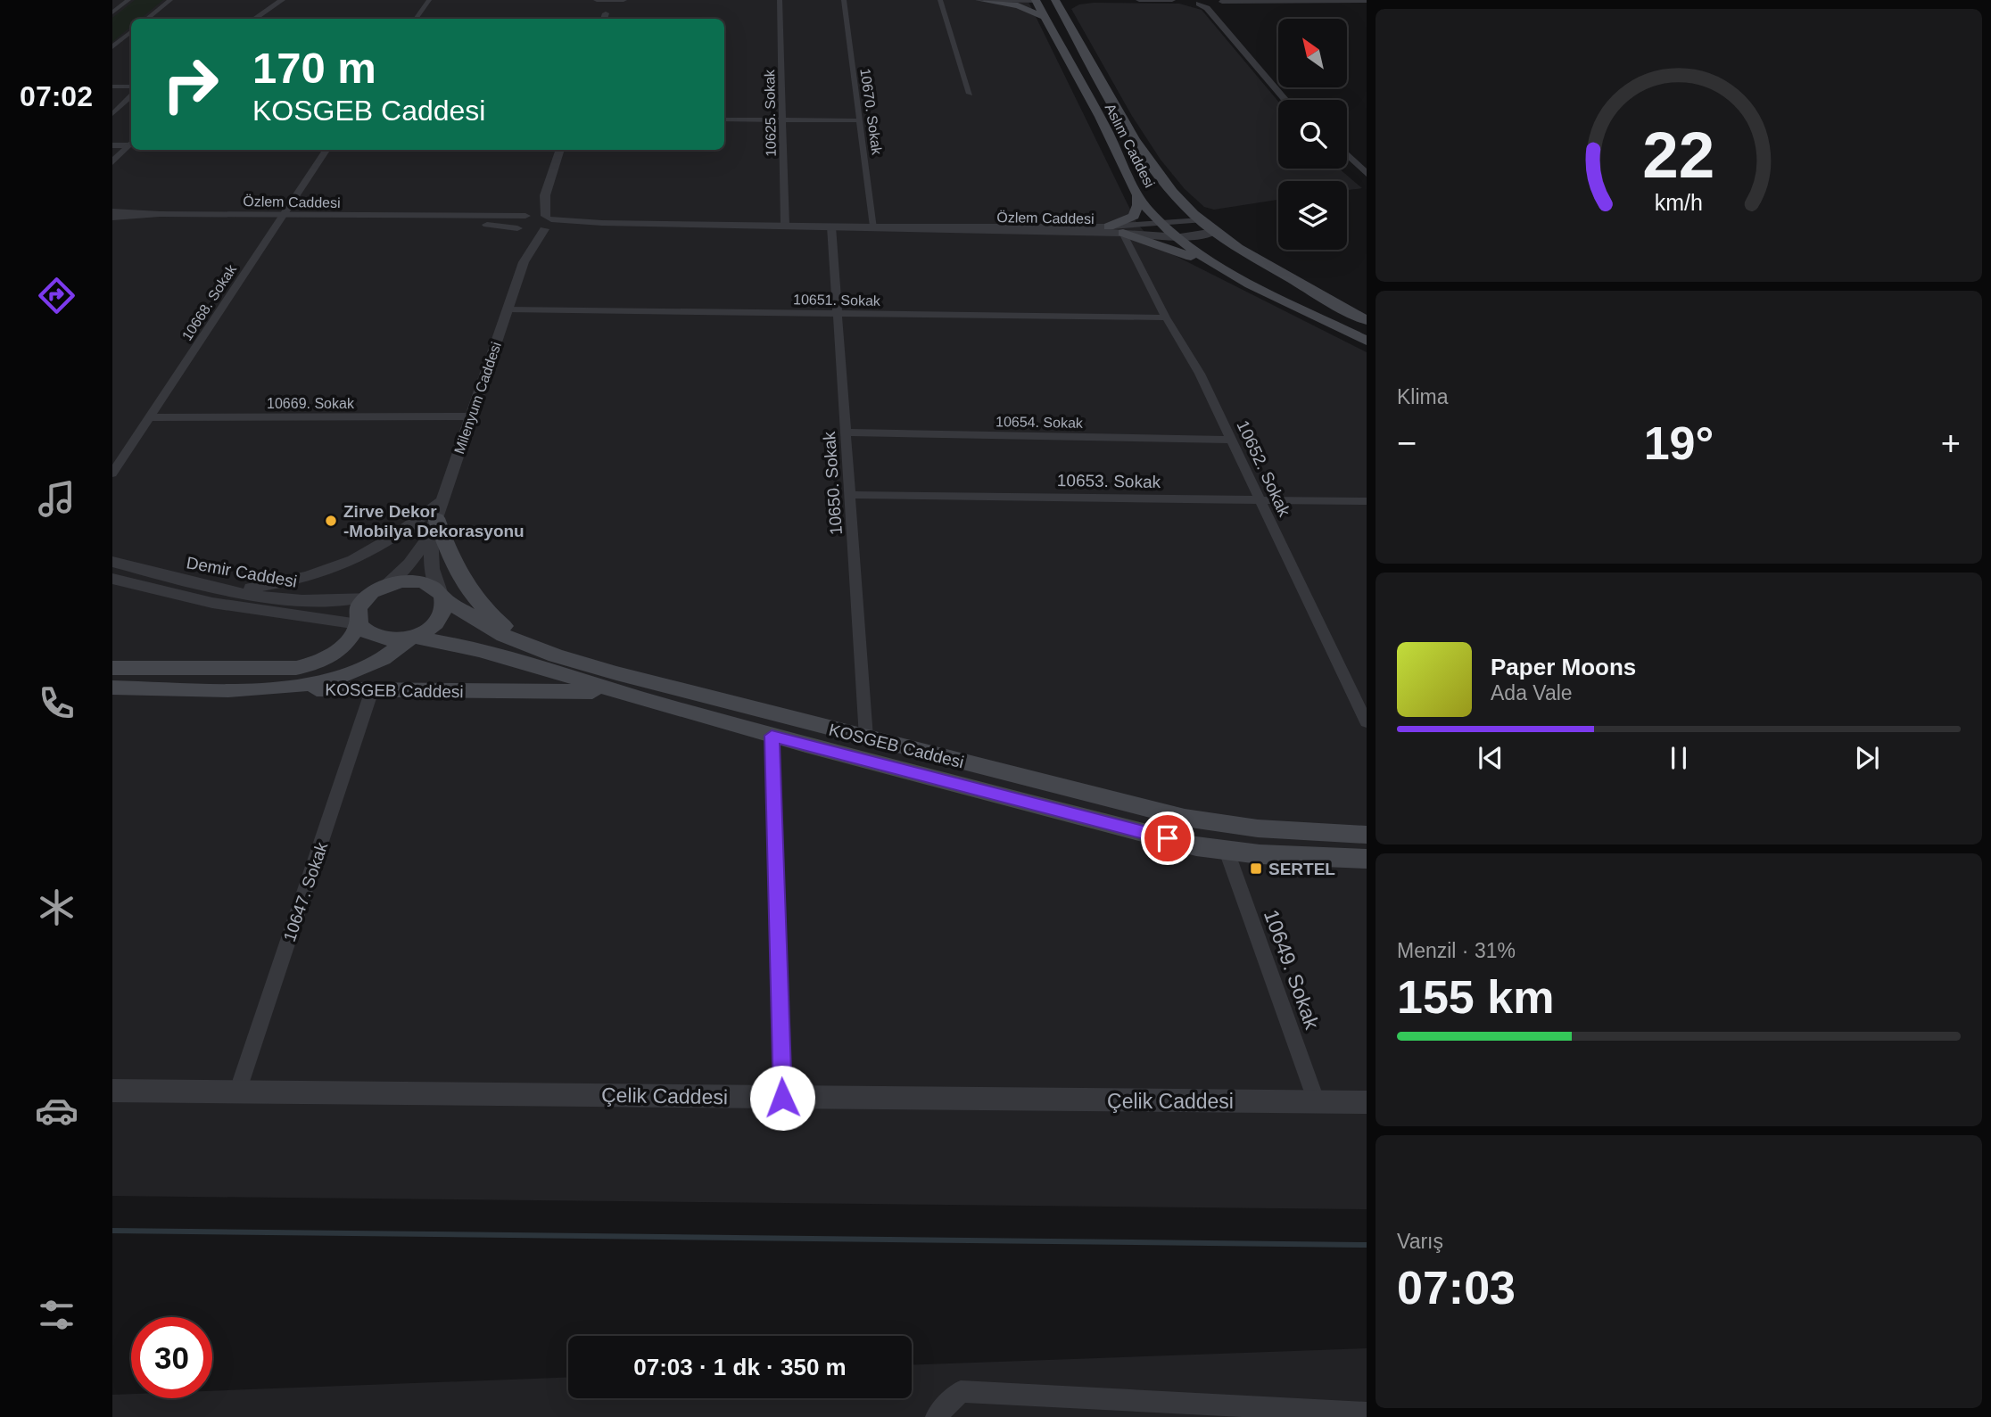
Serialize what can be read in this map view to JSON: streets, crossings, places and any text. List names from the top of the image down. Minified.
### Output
{"streets":{"main road":["Aslım Caddesi","KOSGEB Caddesi"],"street":["10670. Sokak","10625. Sokak","Özlem Caddesi","10651. Sokak","10668. Sokak","Milenyum Caddesi","10669. Sokak","10654. Sokak","10652. Sokak","10653. Sokak","10650. Sokak","Demir Caddesi","10647. Sokak","10649. Sokak","Çelik Caddesi"]},"crossings":[["10670. Sokak","Özlem Caddesi"],["10625. Sokak","Özlem Caddesi"],["Aslım Caddesi","Özlem Caddesi"],["Özlem Caddesi","10668. Sokak"],["Özlem Caddesi","10652. Sokak"],["Özlem Caddesi","10650. Sokak"],["10651. Sokak","Milenyum Caddesi"],["10651. Sokak","10652. Sokak"],["10651. Sokak","10650. Sokak"],["10668. Sokak","10669. Sokak"],["Milenyum Caddesi","10669. Sokak"],["Milenyum Caddesi","Demir Caddesi"],["Milenyum Caddesi","KOSGEB Caddesi"],["10654. Sokak","10652. Sokak"],["10654. Sokak","10650. Sokak"],["10652. Sokak","10653. Sokak"],["10653. Sokak","10650. Sokak"],["10650. Sokak","KOSGEB Caddesi"],["Demir Caddesi","KOSGEB Caddesi"],["KOSGEB Caddesi","10647. Sokak"],["KOSGEB Caddesi","10649. Sokak"],["10647. Sokak","Çelik Caddesi"],["10649. Sokak","Çelik Caddesi"]],"places":{"other":["Zirve Dekor -Mobilya Dekorasyonu"],"transit":["SERTEL"]},"north":"top left","page":{"tabs":"07:02","turn":["170 m","KOSGEB Caddesi"],"tile":["Klima",["Menzil · 31%","155 km"],["Varış","07:03"]],"heat":["−","19°","+"],"song":["Paper Moons","Ada Vale"],"limit":"30","trip":"07:03 · 1 dk · 350 m","gauge":["22","km/h"]}}
